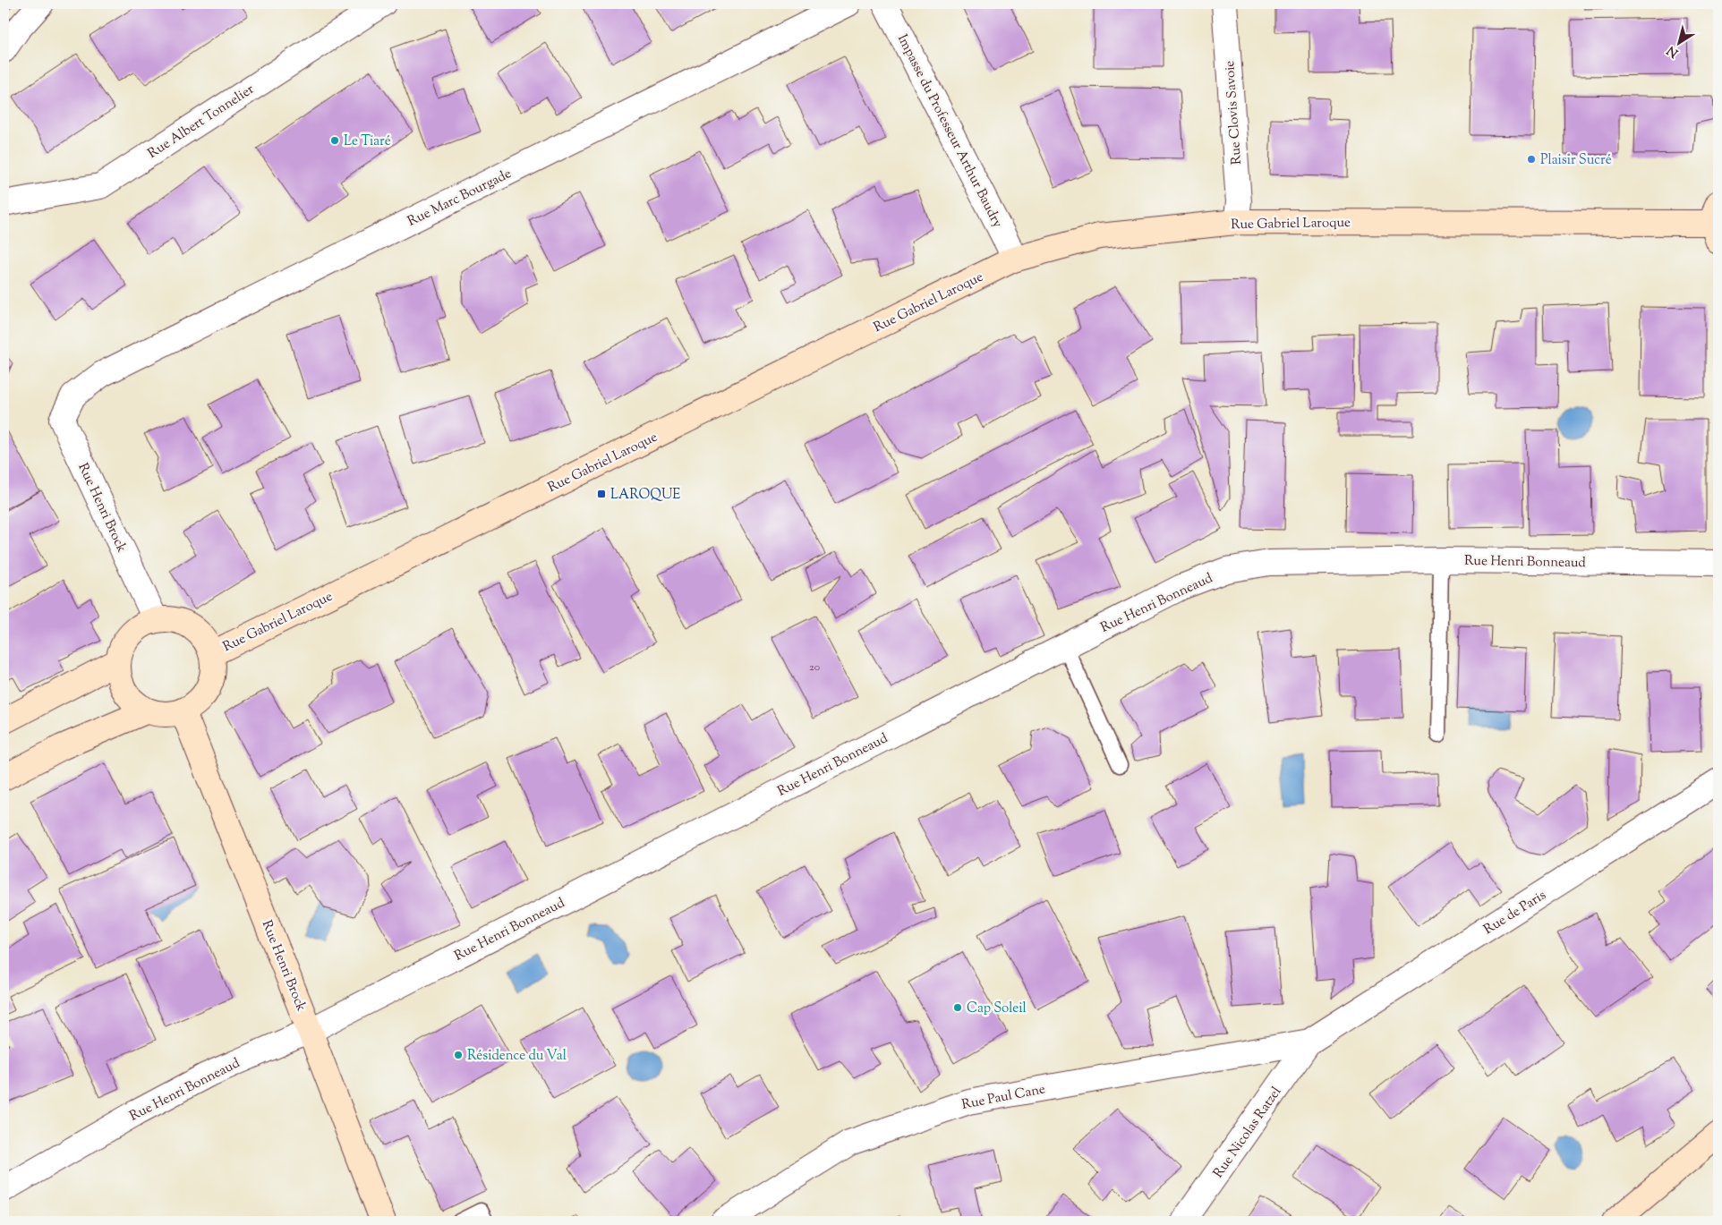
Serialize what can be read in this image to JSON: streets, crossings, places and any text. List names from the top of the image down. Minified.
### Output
{"streets":{"street":["Rue Clovis Savoie","Rue Albert Tonnelier","Impasse du Professeur Arthur Baudry","Rue Marc Bourgade","Rue Gabriel Laroque","Rue Henri Brock","Rue Henri Bonneaud","Rue de Paris","Rue Paul Cane","Rue Nicolas Ratzel"]},"crossings":[["Rue Clovis Savoie","Rue Gabriel Laroque"],["Impasse du Professeur Arthur Baudry","Rue Gabriel Laroque"],["Rue Marc Bourgade","Rue Henri Brock"],["Rue Gabriel Laroque","Rue Henri Brock"],["Rue Henri Brock","Rue Henri Bonneaud"],["Rue de Paris","Rue Paul Cane"],["Rue de Paris","Rue Nicolas Ratzel"],["Rue Paul Cane","Rue Nicolas Ratzel"]],"places":{"other":["Le Tiaré","Plaisir Sucré","Cap Soleil","Résidence du Val"],"transit":["LAROQUE"]},"house_numbers":["20"],"north":"bottom left"}
